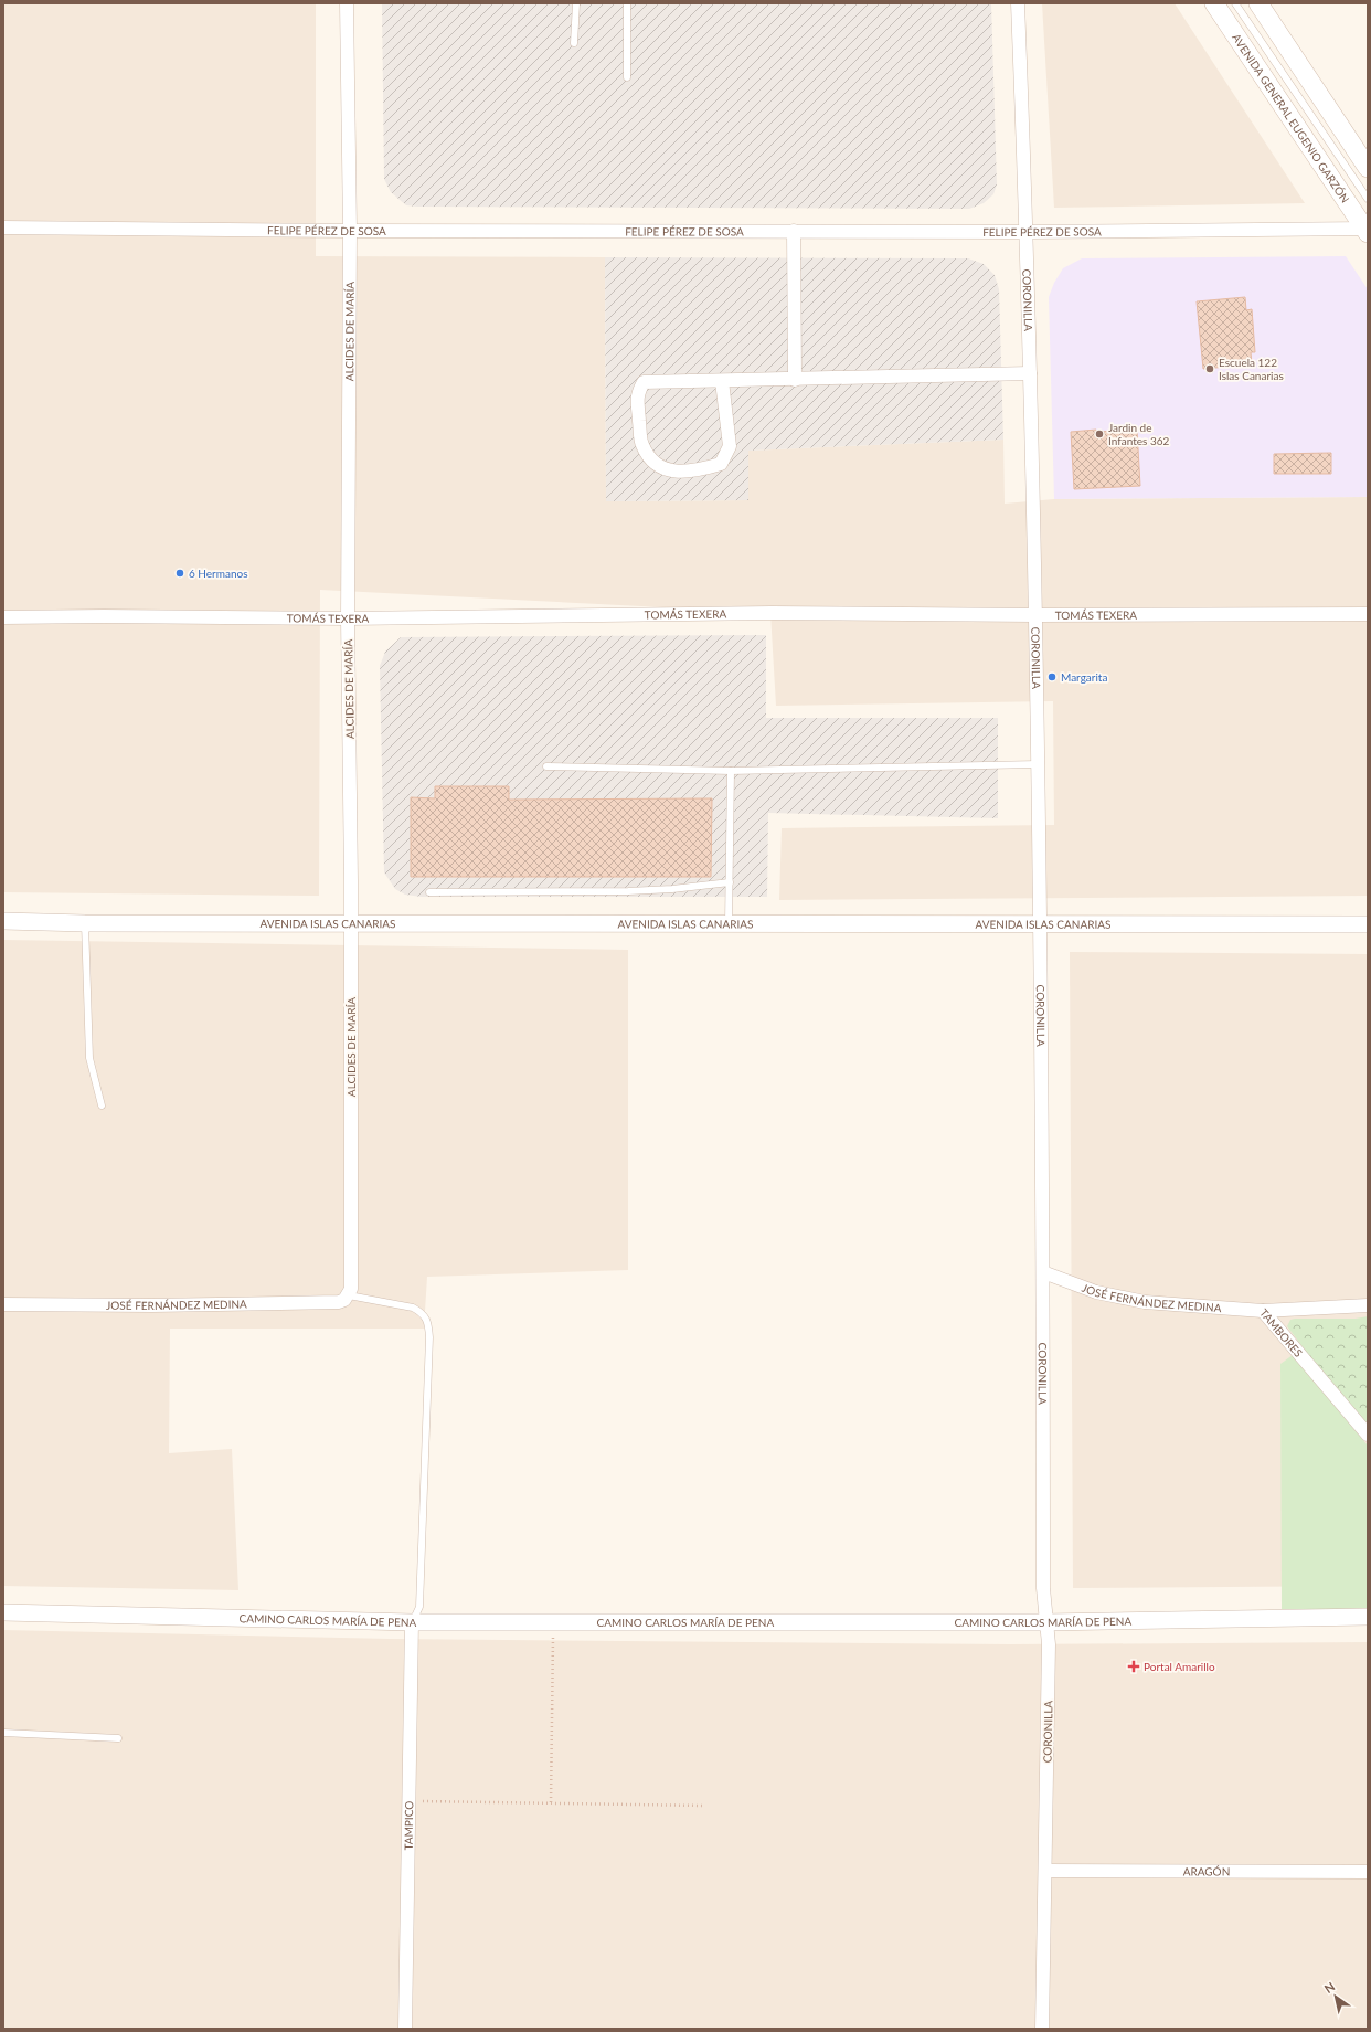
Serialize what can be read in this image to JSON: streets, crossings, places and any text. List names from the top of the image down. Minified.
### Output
{"streets":{"main road":["AVENIDA GENERAL EUGENIO GARZÓN"],"street":["FELIPE PÉREZ DE SOSA","CORONILLA","ALCIDES DE MARÍA","TOMÁS TEXERA","AVENIDA ISLAS CANARIAS","JOSÉ FERNÁNDEZ MEDINA","TAMBORES","CAMINO CARLOS MARÍA DE PENA","TAMPICO","ARAGÓN"]},"crossings":[["AVENIDA GENERAL EUGENIO GARZÓN","FELIPE PÉREZ DE SOSA"],["FELIPE PÉREZ DE SOSA","CORONILLA"],["FELIPE PÉREZ DE SOSA","ALCIDES DE MARÍA"],["CORONILLA","TOMÁS TEXERA"],["CORONILLA","AVENIDA ISLAS CANARIAS"],["CORONILLA","JOSÉ FERNÁNDEZ MEDINA"],["CORONILLA","CAMINO CARLOS MARÍA DE PENA"],["CORONILLA","ARAGÓN"],["ALCIDES DE MARÍA","TOMÁS TEXERA"],["ALCIDES DE MARÍA","AVENIDA ISLAS CANARIAS"],["ALCIDES DE MARÍA","JOSÉ FERNÁNDEZ MEDINA"],["JOSÉ FERNÁNDEZ MEDINA","TAMBORES"],["CAMINO CARLOS MARÍA DE PENA","TAMPICO"]],"places":{"other":["Escuela 122 Islas Canarias","Jardin de Infantes 362","6 Hermanos","Margarita"],"health":["Portal Amarillo"]},"north":"top left"}
